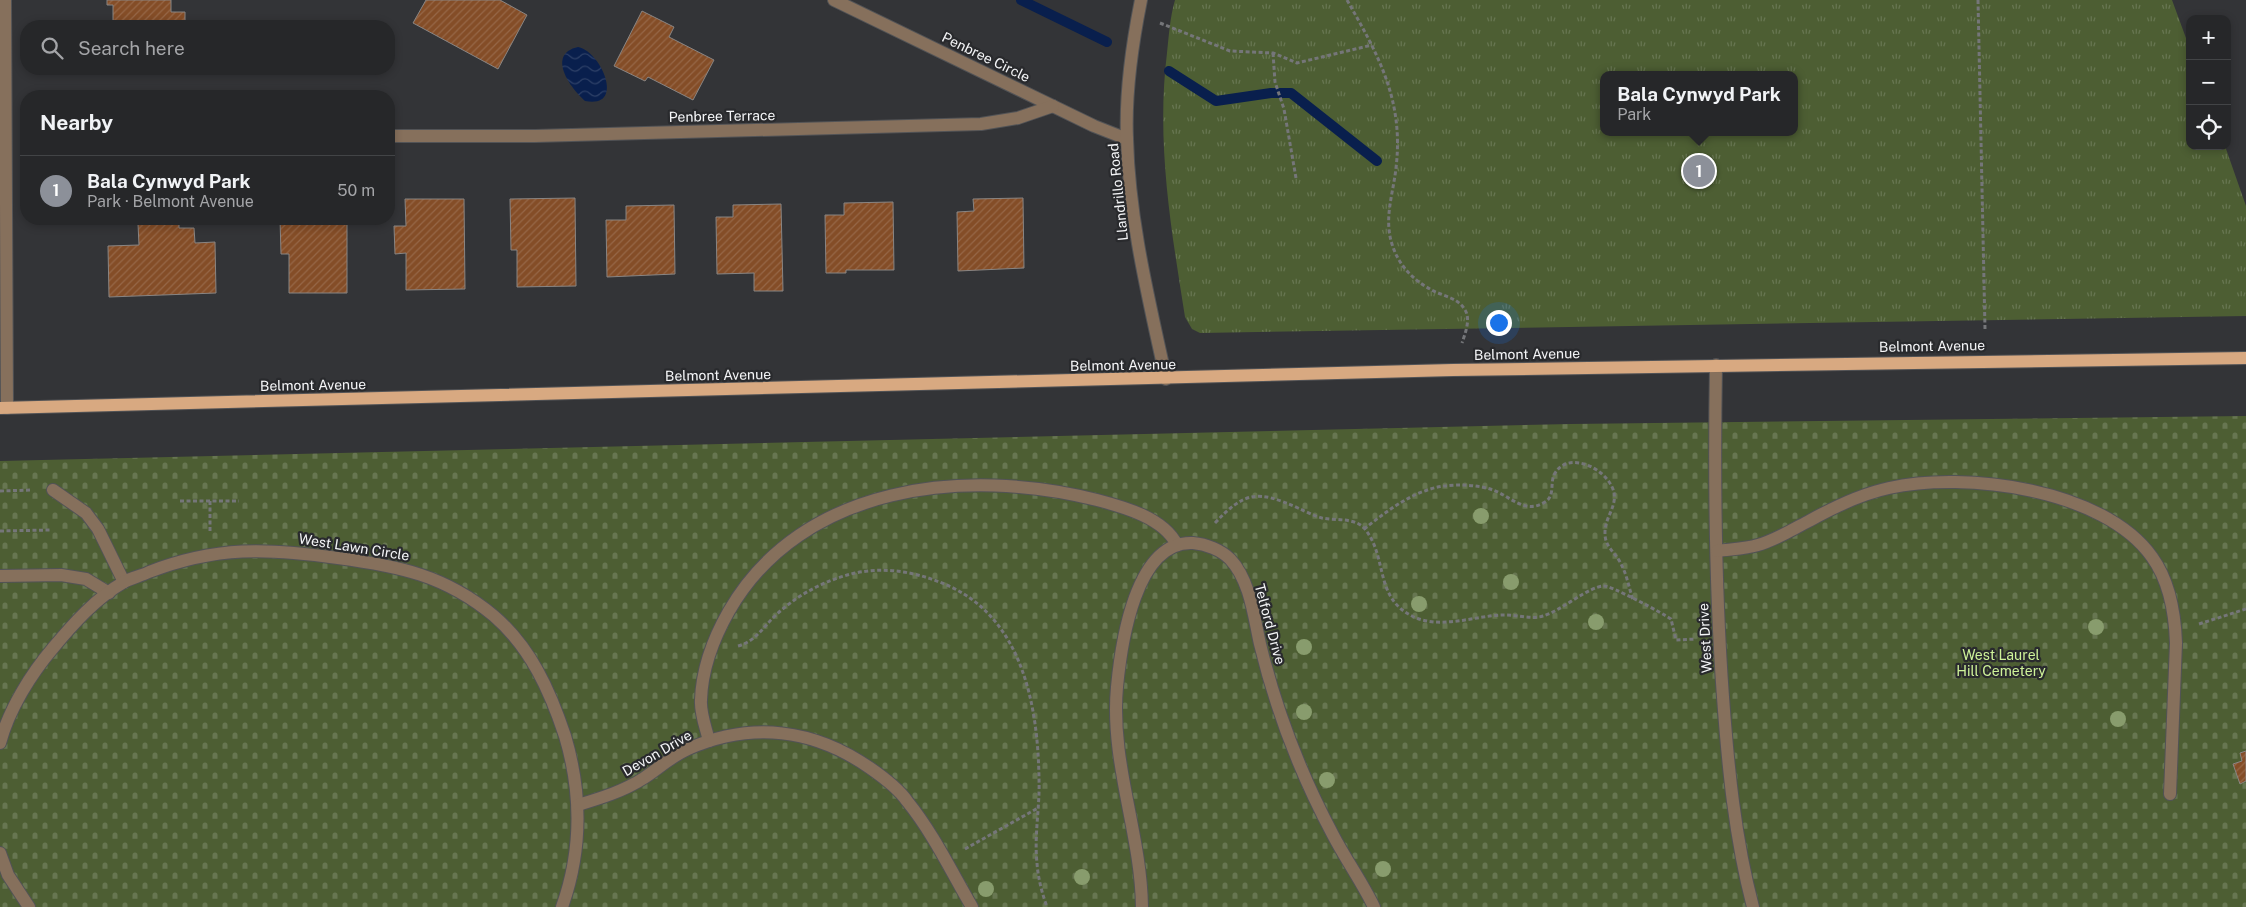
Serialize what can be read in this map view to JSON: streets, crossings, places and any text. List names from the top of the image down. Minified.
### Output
{"streets":{"main road":["Belmont Avenue"],"street":["Penbree Circle","Penbree Terrace","Llandrillo Road","West Lawn Circle","Telford Drive","West Drive","Devon Drive"]},"crossings":[["Penbree Circle","Penbree Terrace"],["Penbree Circle","Llandrillo Road"],["Llandrillo Road","Belmont Avenue"],["Belmont Avenue","West Drive"],["West Lawn Circle","Devon Drive"]],"parks":["West Laurel Hill Cemetery"],"page":{"map_buttons":["+","−"],"search":"Search here","popup":["Bala Cynwyd Park","Park"],"heading":"Nearby","pins":"1","list":[{"mark":"1","name":"Bala Cynwyd Park","note":"Park · Belmont Avenue","value":"50 m"}]}}
